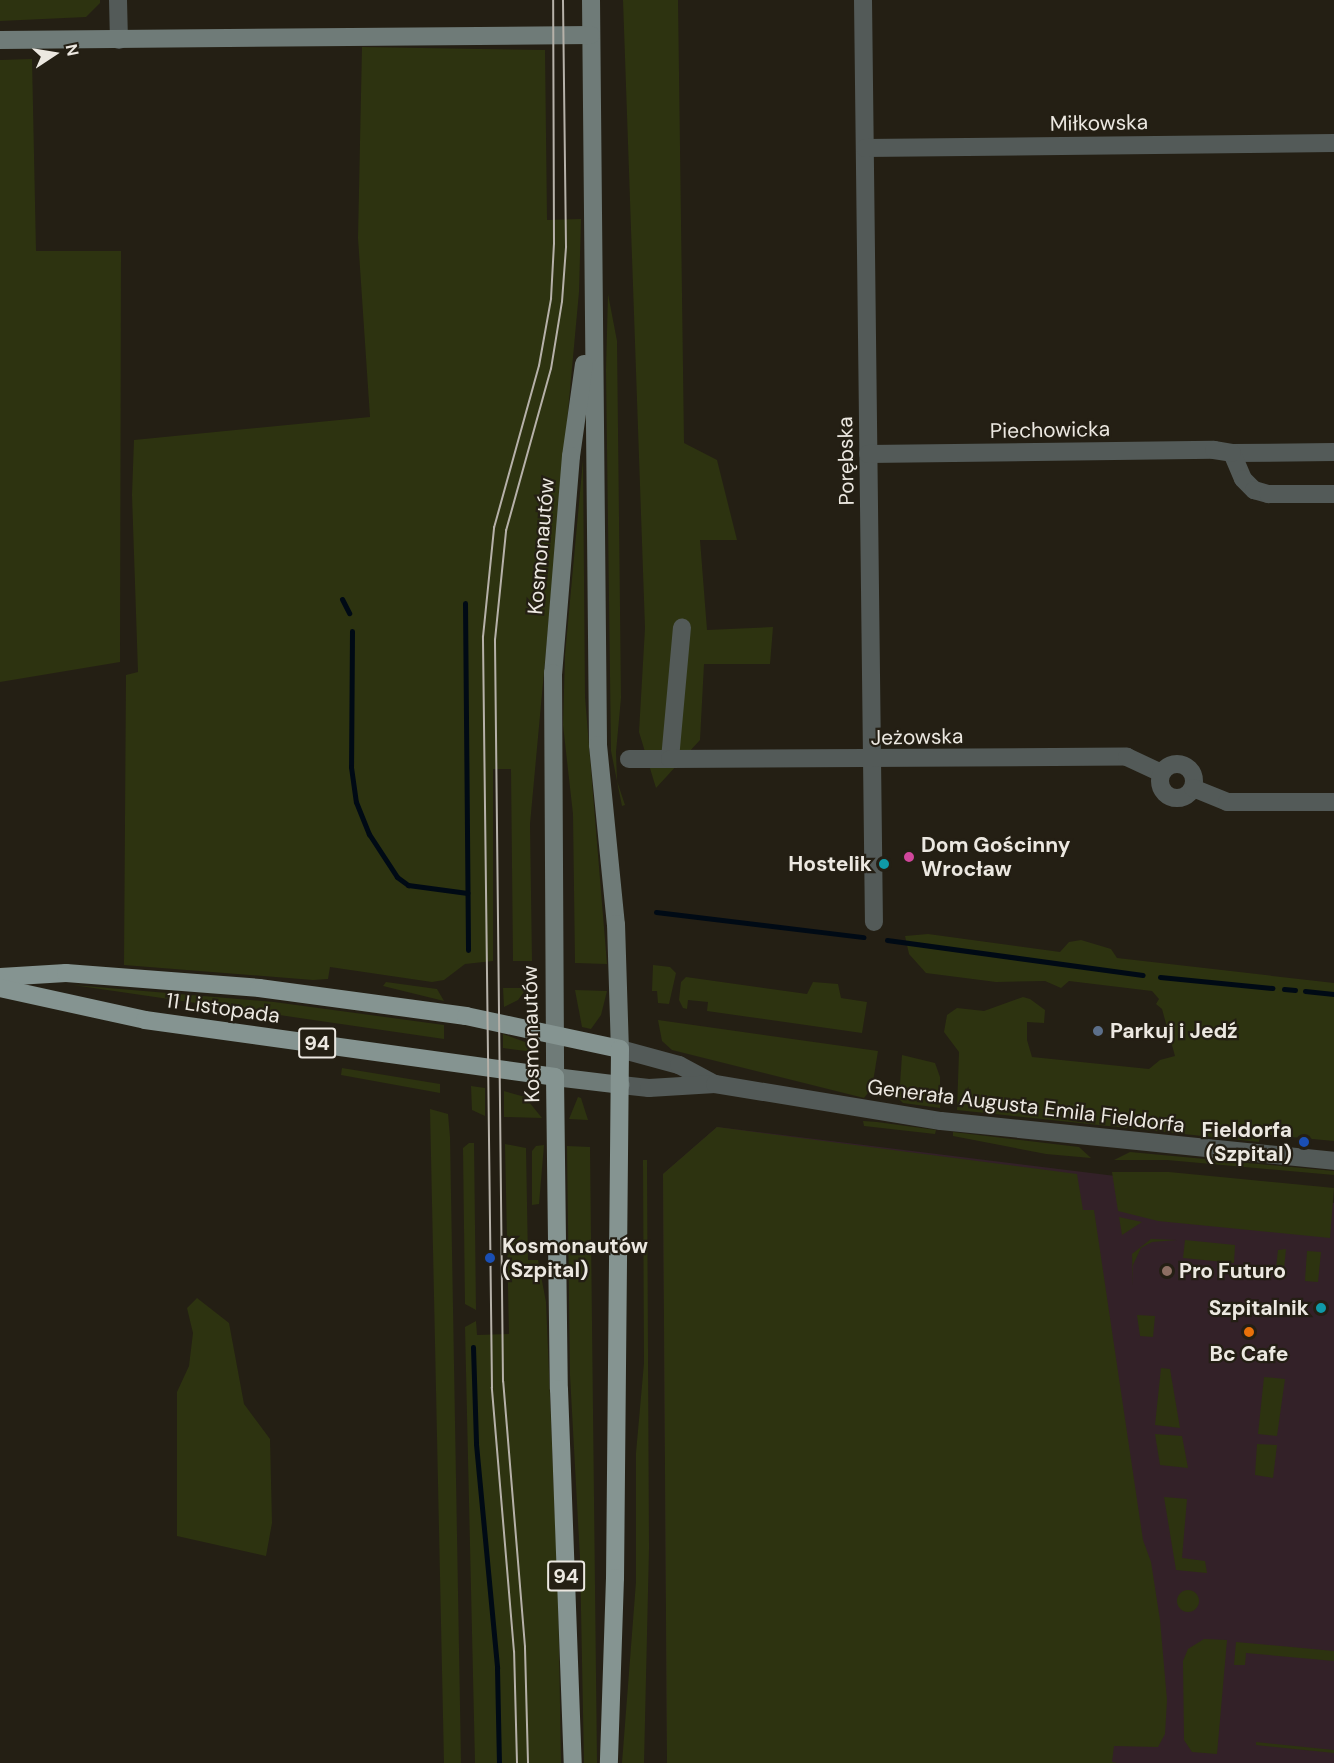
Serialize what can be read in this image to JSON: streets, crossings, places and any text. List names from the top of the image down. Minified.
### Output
{"streets":{"main road":["Kosmonautów","11 Listopada","94"],"street":["Miłkowska","Piechowicka","Porębska","Jeżowska","Generała Augusta Emila Fieldorfa"]},"crossings":[["Miłkowska","Porębska"],["Piechowicka","Porębska"],["Porębska","Jeżowska"],["Kosmonautów","11 Listopada"],["Kosmonautów","Generała Augusta Emila Fieldorfa"],["11 Listopada","Generała Augusta Emila Fieldorfa"]],"places":["Dom Gościnny Wrocław","Hostelik","Parkuj i Jedź","Fieldorfa (Szpital)","Kosmonautów (Szpital)","Pro Futuro","Szpitalnik","Bc Cafe"],"north":"right"}
